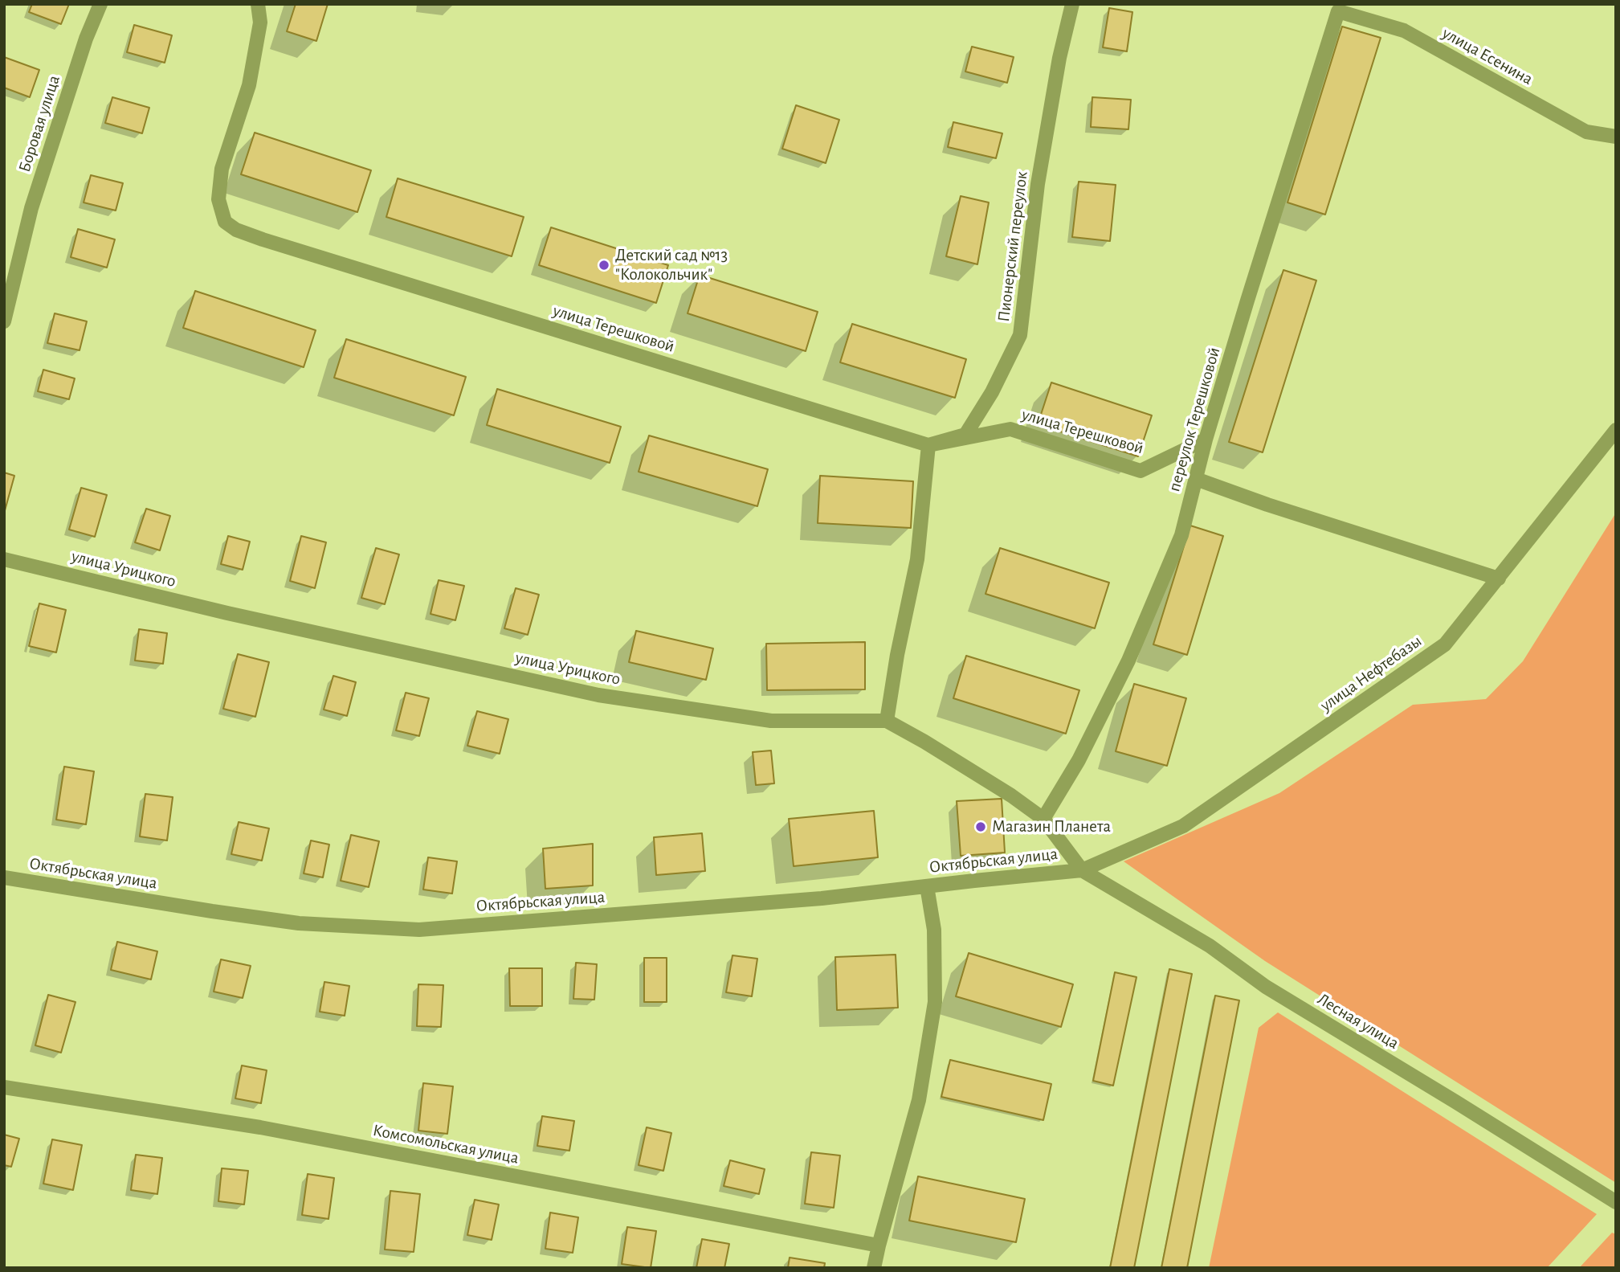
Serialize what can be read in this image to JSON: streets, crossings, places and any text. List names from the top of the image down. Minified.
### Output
{"streets":{"street":["улица Есенина","Боровая улица","Пионерский переулок","улица Терешковой","переулок Терешковой","улица Урицкого","улица Нефтебазы","Октябрьская улица","Лесная улица","Комсомольская улица"]},"crossings":[["улица Есенина","переулок Терешковой"],["Пионерский переулок","улица Терешковой"],["улица Терешковой","переулок Терешковой"],["переулок Терешковой","улица Урицкого"],["улица Урицкого","улица Нефтебазы"],["улица Урицкого","Октябрьская улица"],["улица Урицкого","Лесная улица"],["улица Нефтебазы","Октябрьская улица"],["улица Нефтебазы","Лесная улица"],["Октябрьская улица","Лесная улица"]],"places":["Детский сад №13 \"Колокольчик\"","Магазин Планета"]}
